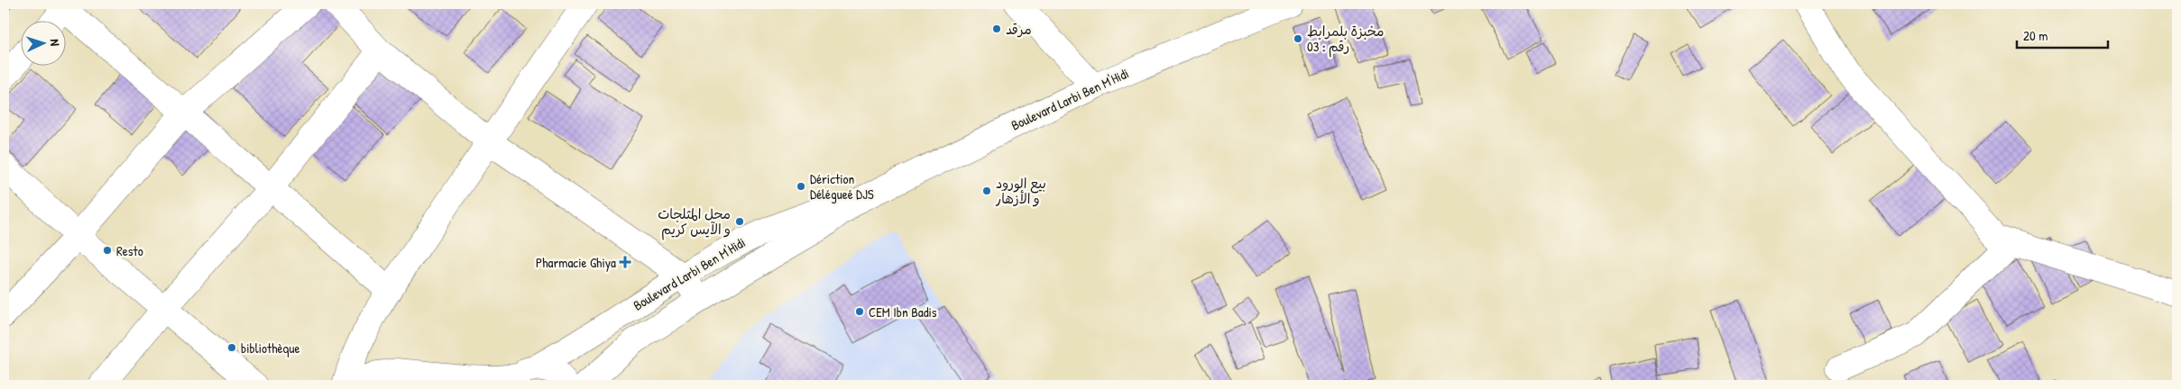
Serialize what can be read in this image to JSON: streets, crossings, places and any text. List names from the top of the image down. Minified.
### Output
{"streets":{"street":["Boulevard Larbi Ben M'Hidi"]},"places":{"other":["مرقد","مخبزة بلمرابط رقم : 03","Dériction Délégueé DJS","بيع الورود و الأزهار","محل المثلجات و الآيس كريم","Resto","CEM Ibn Badis","bibliothèque"],"health":["Pharmacie Ghiya"]},"scale_bar":"20 m","north":"right"}
